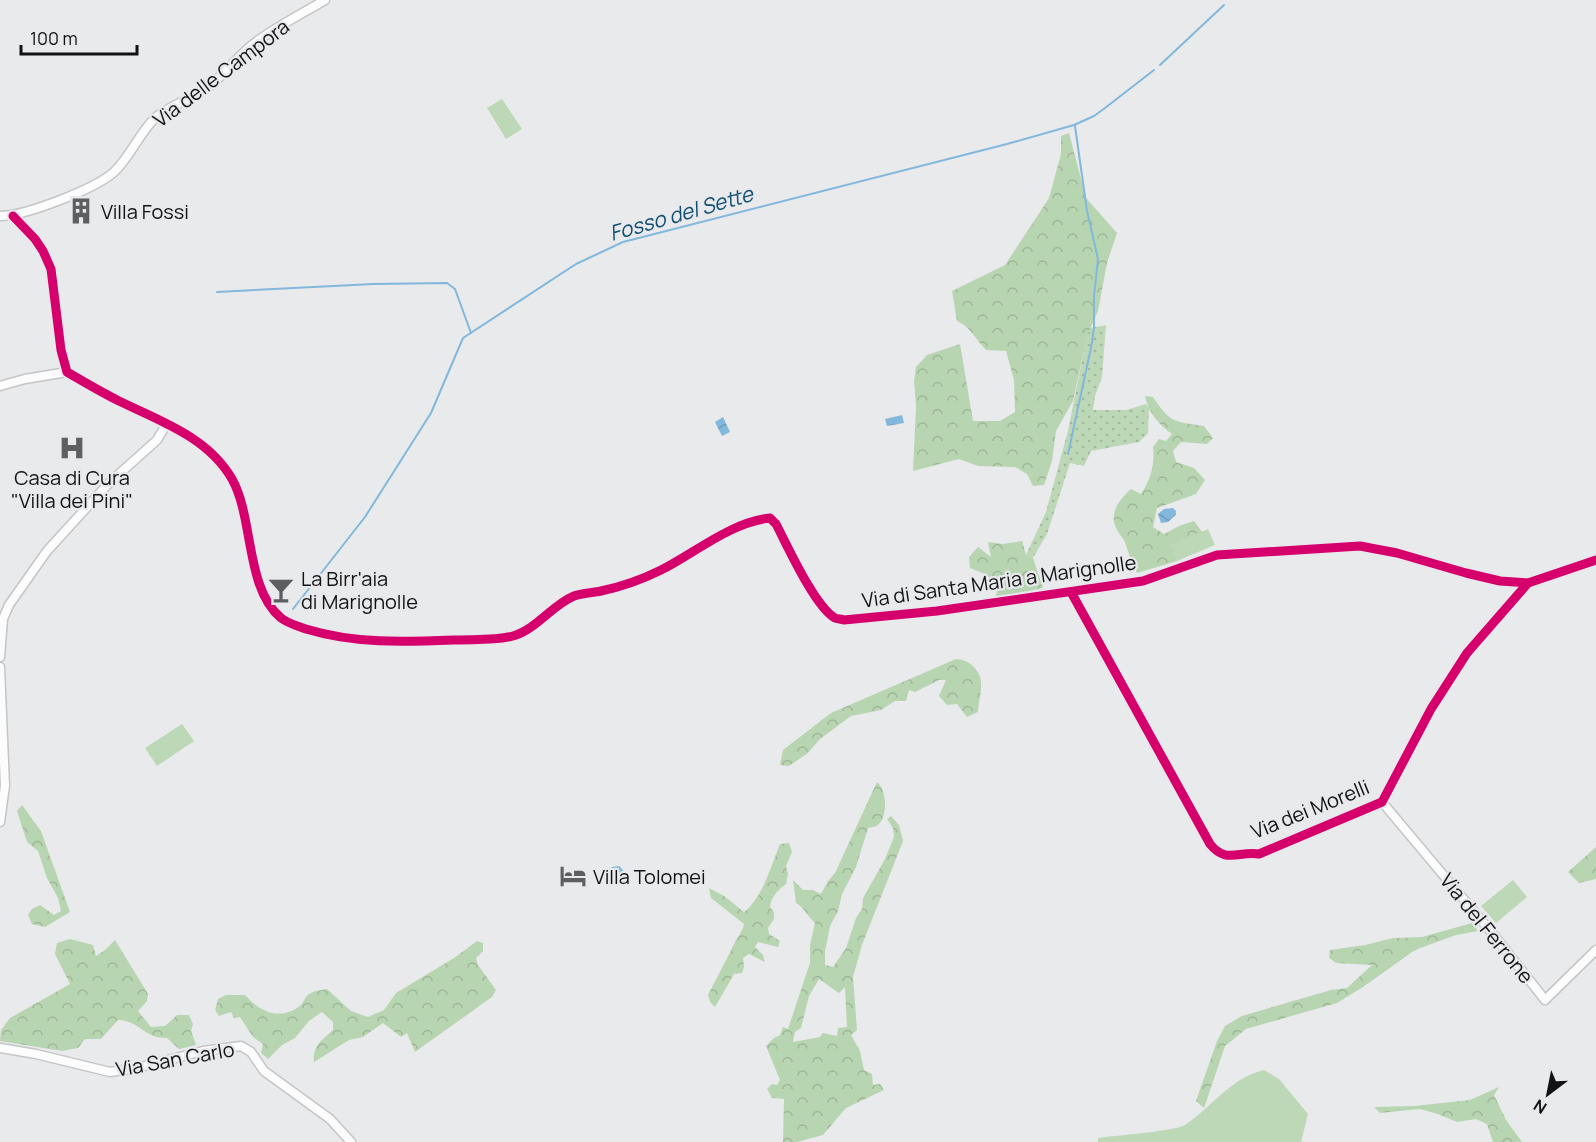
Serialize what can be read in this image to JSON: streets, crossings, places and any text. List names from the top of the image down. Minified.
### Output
{"streets":{"street":["Via delle Campora","Via di Santa Maria a Marignolle","Via dei Morelli","Via del Ferrone","Via San Carlo"]},"crossings":[["Via di Santa Maria a Marignolle","Via dei Morelli"],["Via dei Morelli","Via del Ferrone"]],"water":["Fosso del Sette"],"places":{"building":["Villa Fossi"],"hospital":["Casa di Cura \"Villa dei Pini\""],"bar":["La Birr'aia di Marignolle"],"hotel":["Villa Tolomei"]},"scale_bar":"100 m","north":"bottom left"}
